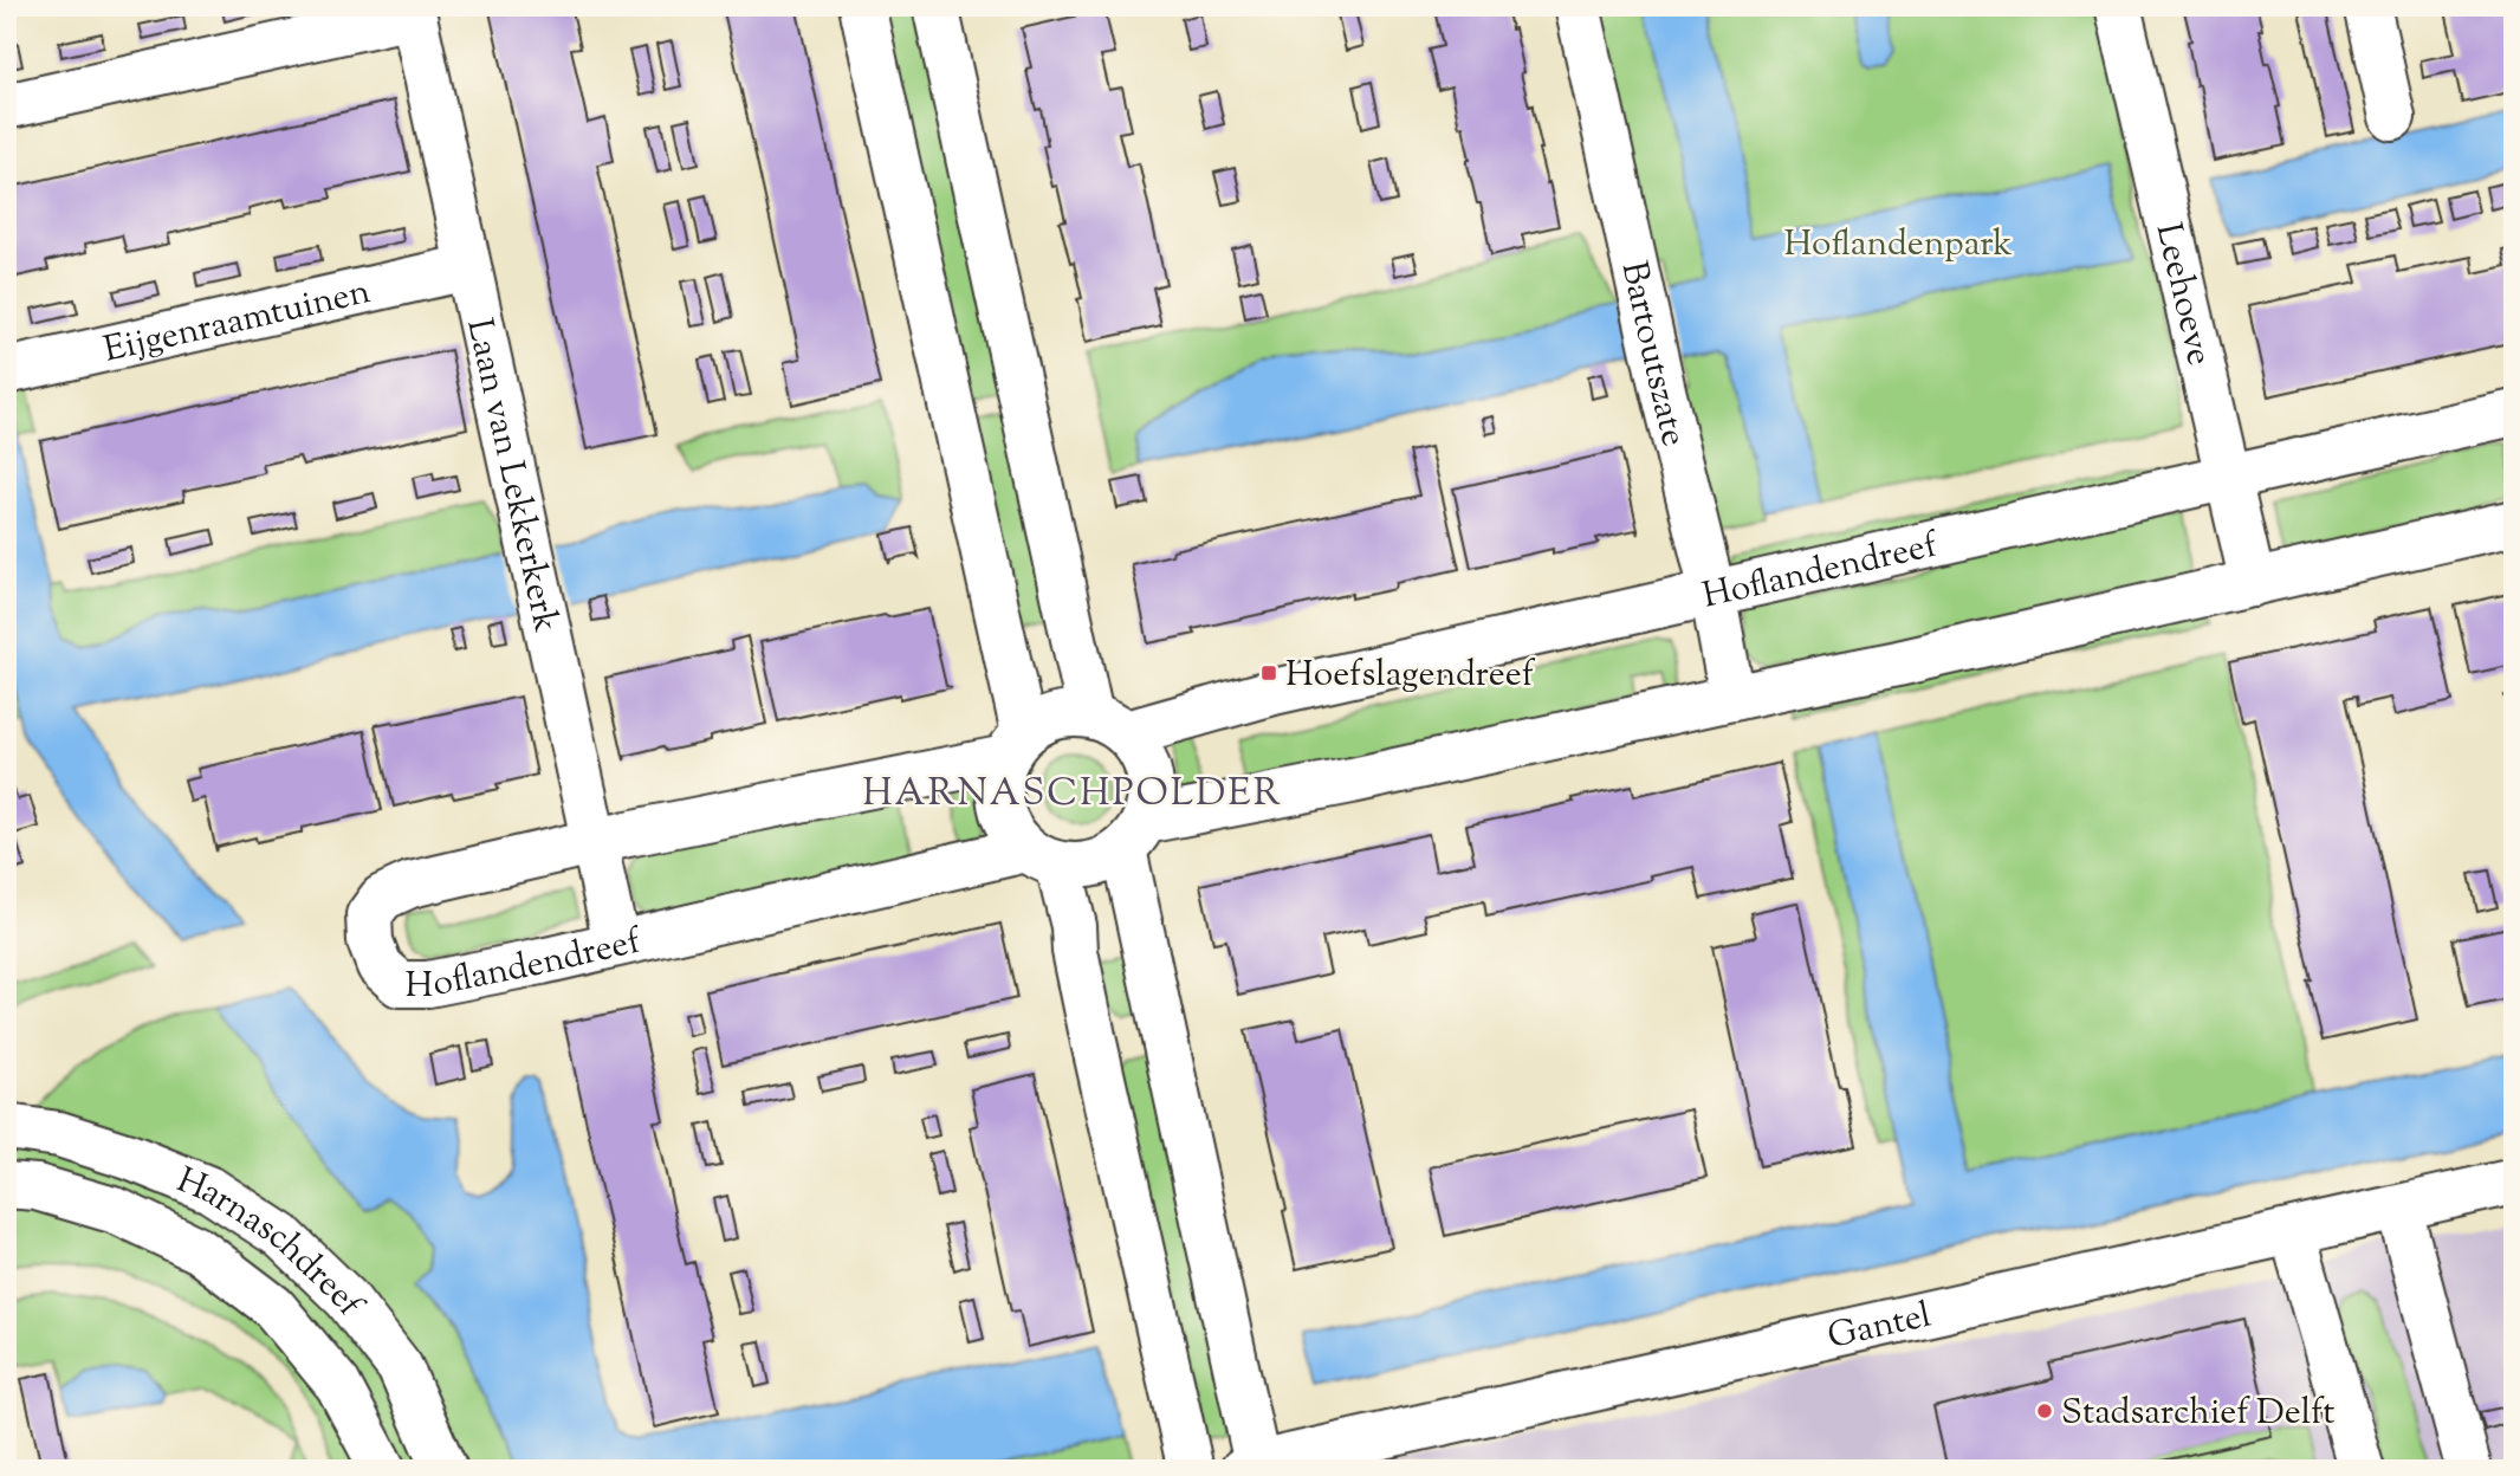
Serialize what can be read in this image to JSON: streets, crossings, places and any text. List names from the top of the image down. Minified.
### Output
{"streets":{"street":["Leehoeve","Eijgenraamtuinen","Bartoutszate","Laan van Lekkerkerk","Hoflandendreef","Harnaschdreef","Gantel"]},"crossings":[["Leehoeve","Hoflandendreef"],["Eijgenraamtuinen","Laan van Lekkerkerk"],["Bartoutszate","Hoflandendreef"],["Laan van Lekkerkerk","Hoflandendreef"]],"districts":["HARNASCHPOLDER"],"parks":["Hoflandenpark"],"places":{"transit":["Hoefslagendreef"],"other":["Stadsarchief Delft"]}}
